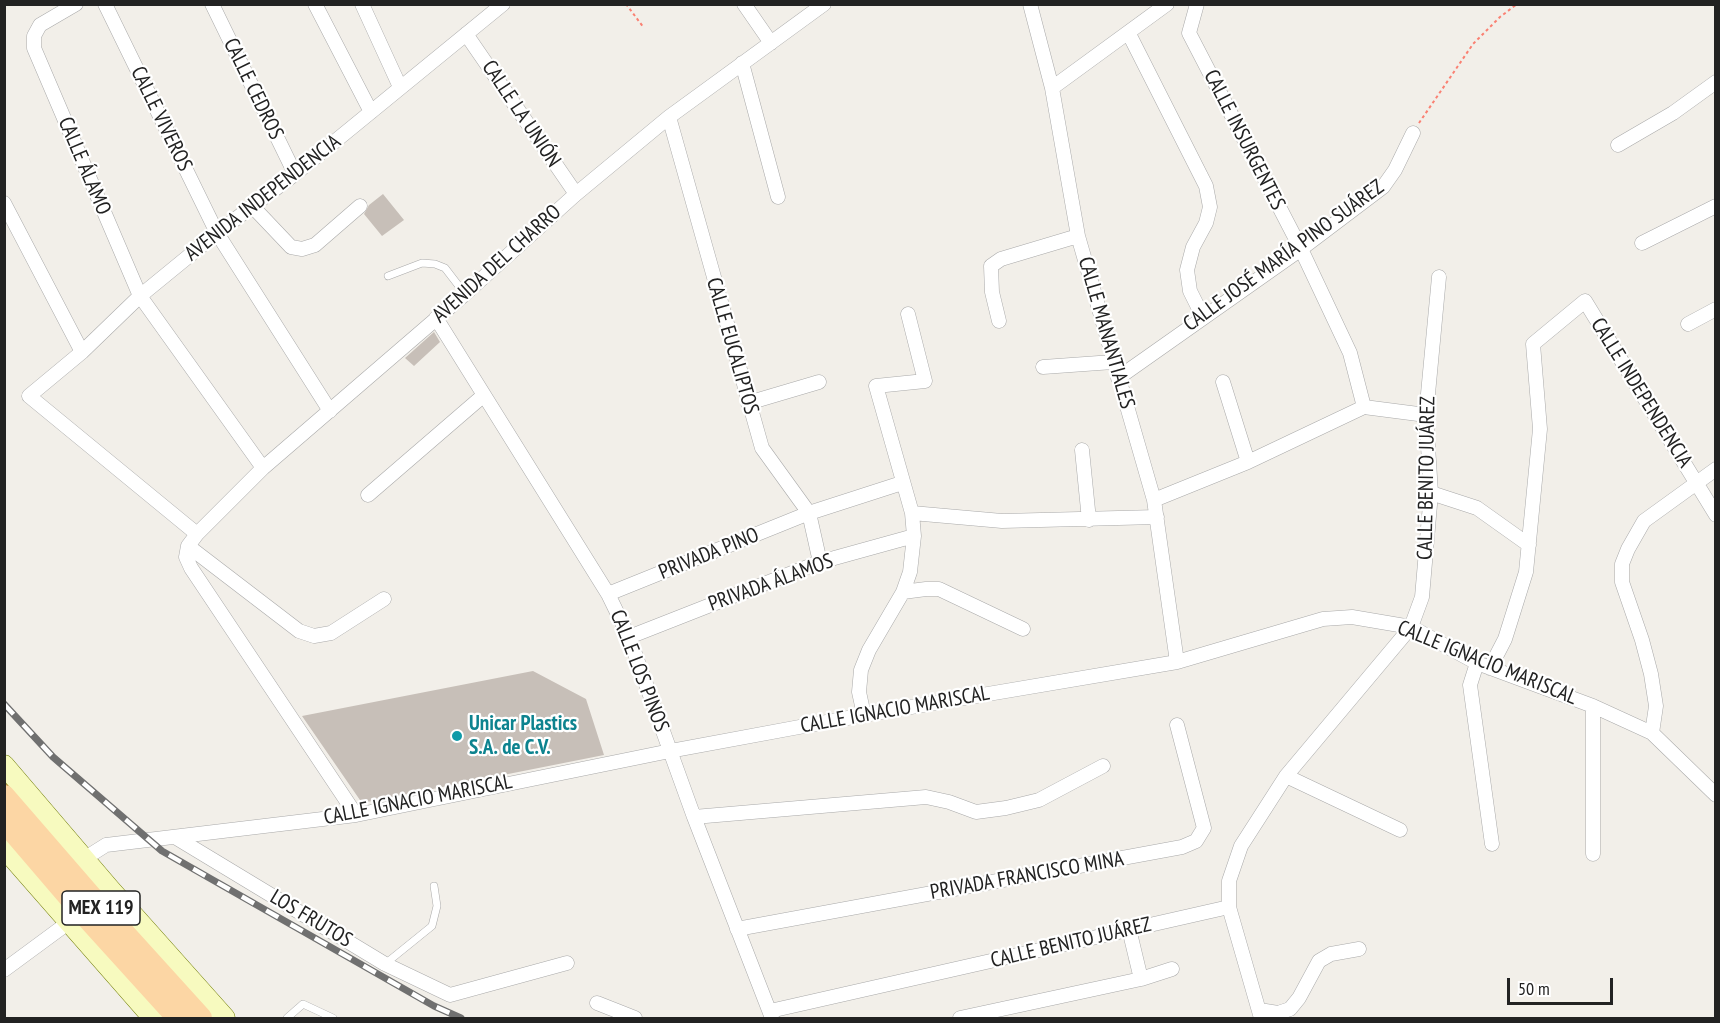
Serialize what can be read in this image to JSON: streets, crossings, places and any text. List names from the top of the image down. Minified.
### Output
{"streets":{"main road":["MEX 119"],"street":["CALLE CEDROS","CALLE LA UNIÓN","CALLE VIVEROS","CALLE INSURGENTES","CALLE ÁLAMO","AVENIDA INDEPENDENCIA","CALLE JOSÉ MARÍA PINO SUÁREZ","AVENIDA DEL CHARRO","CALLE MANANTIALES","CALLE EUCALIPTOS","CALLE INDEPENDENCIA","CALLE BENITO JUÁREZ","PRIVADA PINO","PRIVADA ÁLAMOS","CALLE IGNACIO MARISCAL","CALLE LOS PINOS","PRIVADA FRANCISCO MINA","LOS FRUTOS"]},"crossings":[["CALLE CEDROS","AVENIDA INDEPENDENCIA"],["CALLE LA UNIÓN","AVENIDA INDEPENDENCIA"],["CALLE LA UNIÓN","AVENIDA DEL CHARRO"],["CALLE VIVEROS","AVENIDA INDEPENDENCIA"],["CALLE VIVEROS","AVENIDA DEL CHARRO"],["CALLE INSURGENTES","CALLE JOSÉ MARÍA PINO SUÁREZ"],["CALLE ÁLAMO","AVENIDA INDEPENDENCIA"],["CALLE ÁLAMO","AVENIDA DEL CHARRO"],["AVENIDA INDEPENDENCIA","AVENIDA DEL CHARRO"],["CALLE JOSÉ MARÍA PINO SUÁREZ","CALLE MANANTIALES"],["AVENIDA DEL CHARRO","CALLE EUCALIPTOS"],["AVENIDA DEL CHARRO","CALLE LOS PINOS"],["CALLE MANANTIALES","CALLE IGNACIO MARISCAL"],["CALLE EUCALIPTOS","PRIVADA PINO"],["CALLE EUCALIPTOS","PRIVADA ÁLAMOS"],["CALLE BENITO JUÁREZ","CALLE IGNACIO MARISCAL"],["CALLE BENITO JUÁREZ","CALLE LOS PINOS"],["PRIVADA PINO","CALLE LOS PINOS"],["PRIVADA ÁLAMOS","CALLE LOS PINOS"],["CALLE IGNACIO MARISCAL","CALLE LOS PINOS"],["CALLE IGNACIO MARISCAL","MEX 119"],["CALLE IGNACIO MARISCAL","LOS FRUTOS"],["CALLE LOS PINOS","PRIVADA FRANCISCO MINA"]],"places":["Unicar Plastics S.A. de C.V."],"scale_bar":"50 m"}
